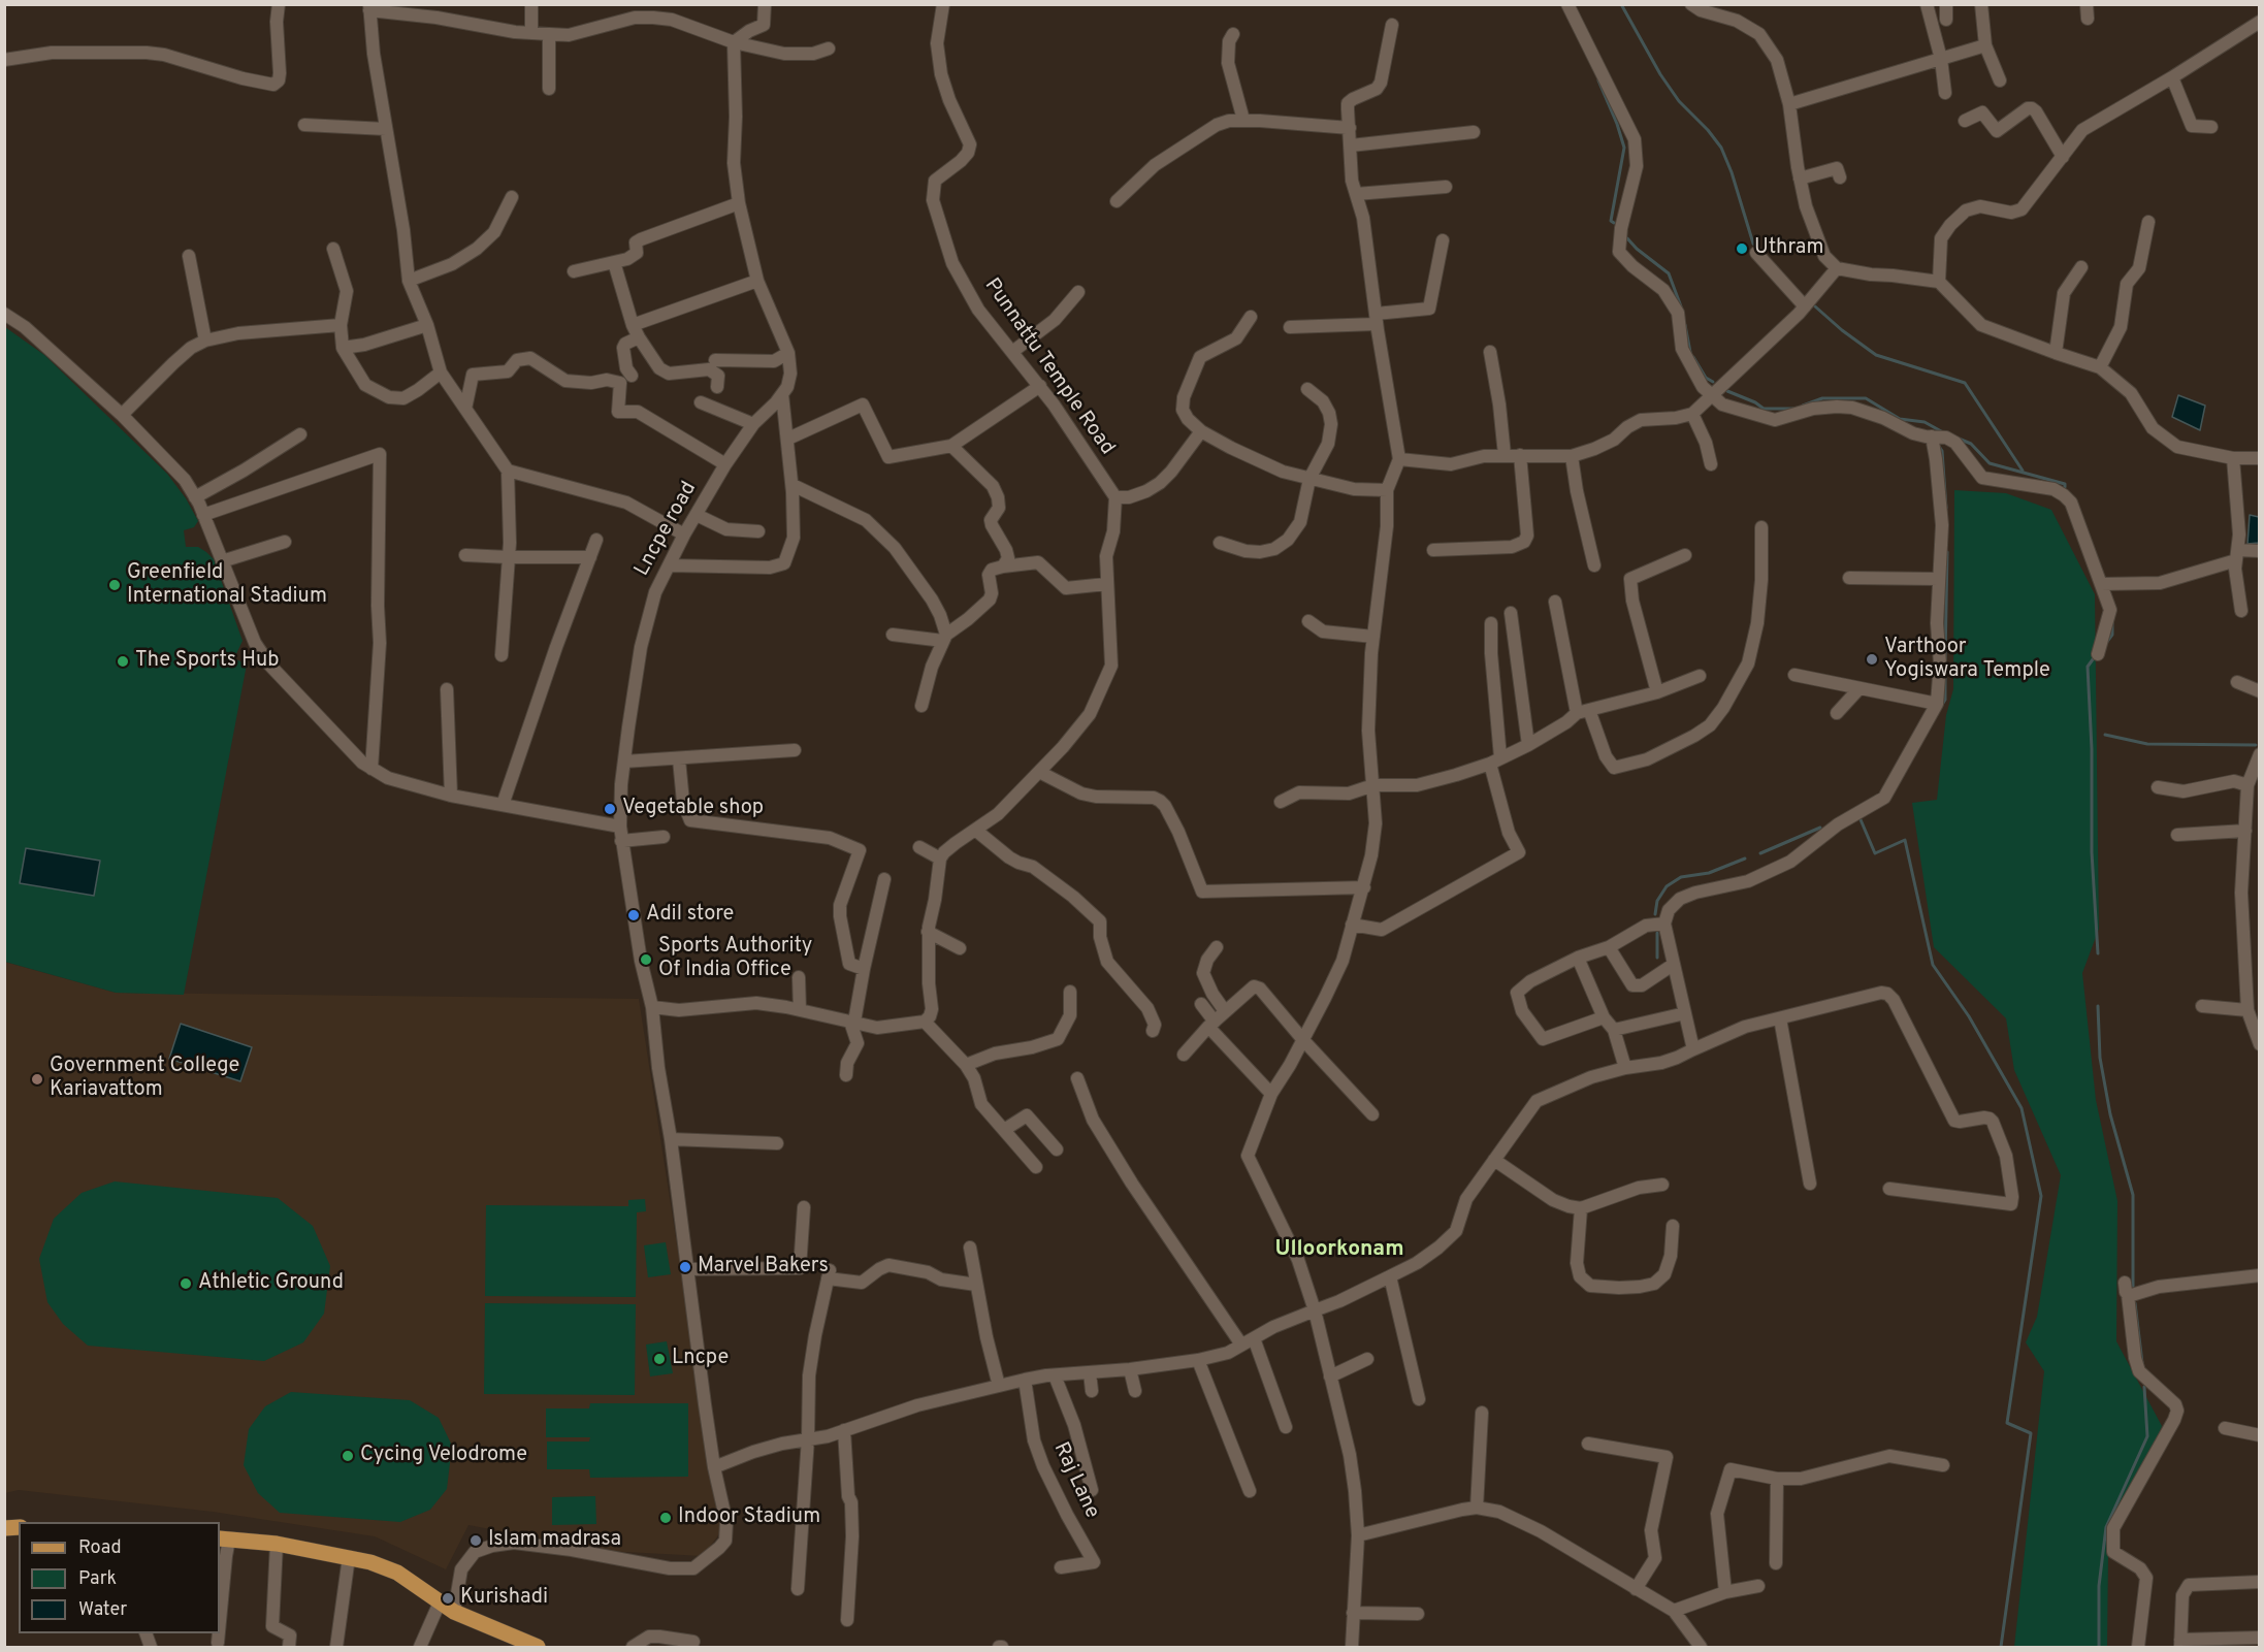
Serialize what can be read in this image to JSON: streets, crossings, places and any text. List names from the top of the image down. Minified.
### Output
{"streets":{"street":["Punnattu Temple Road","Lncpe road","Raj Lane"]},"districts":["Ulloorkonam"],"places":["Uthram","Greenfield International Stadium","Varthoor Yogiswara Temple","The Sports Hub","Vegetable shop","Adil store","Sports Authority Of India Office","Government College Kariavattom","Marvel Bakers","Athletic Ground","Lncpe","Cycing Velodrome","Indoor Stadium","Islam madrasa","Kurishadi"],"legend":["Road","Park","Water"]}
